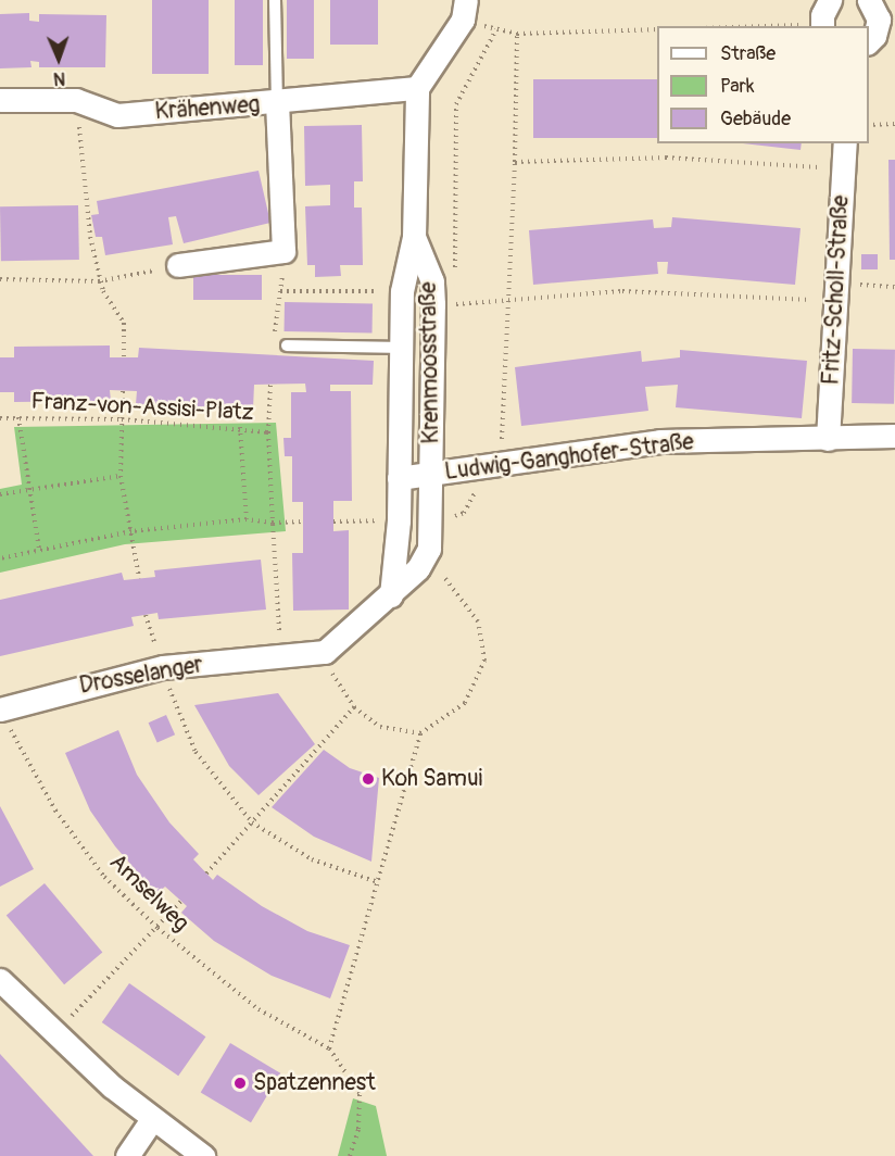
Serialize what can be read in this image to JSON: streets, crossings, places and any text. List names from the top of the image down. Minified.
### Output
{"streets":{"street":["Krähenweg","Fritz-Scholl-Straße","Krenmoosstraße","Ludwig-Ganghofer-Straße","Drosselanger"],"path":["Franz-von-Assisi-Platz","Amselweg"]},"crossings":[["Krähenweg","Krenmoosstraße"],["Fritz-Scholl-Straße","Ludwig-Ganghofer-Straße"],["Krenmoosstraße","Ludwig-Ganghofer-Straße"],["Franz-von-Assisi-Platz","Drosselanger"],["Drosselanger","Amselweg"]],"places":["Koh Samui","Spatzennest"],"legend":["Straße","Park","Gebäude"],"north":"bottom"}
